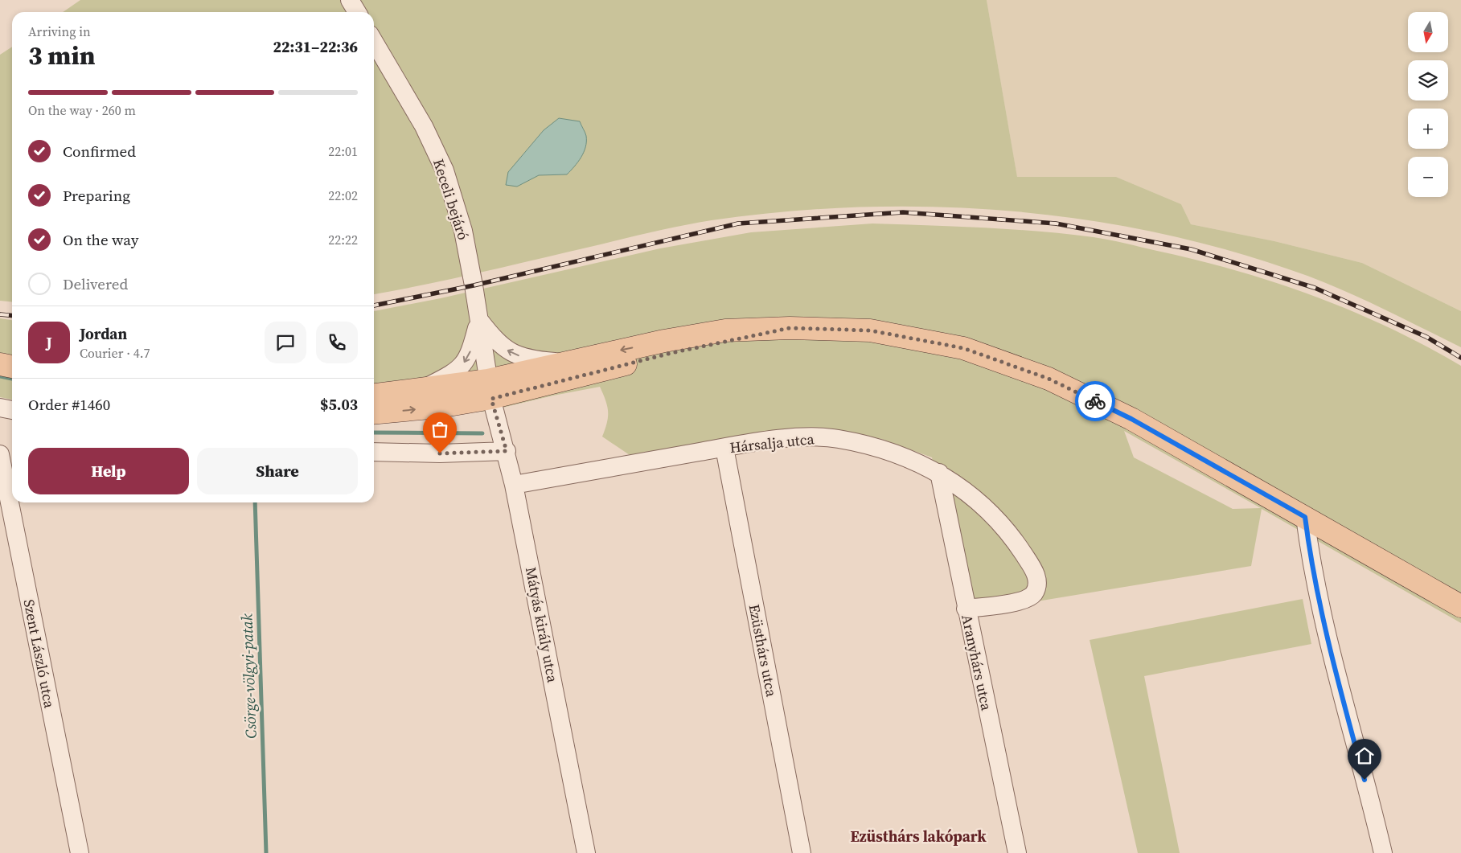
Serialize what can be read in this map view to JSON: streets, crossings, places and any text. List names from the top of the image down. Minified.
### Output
{"streets":{"street":["Keceli bejáró","Hársalja utca","Mátyás király utca","Ezüsthárs utca","Szent László utca","Aranyhárs utca"]},"crossings":[["Keceli bejáró","Mátyás király utca"],["Hársalja utca","Mátyás király utca"],["Hársalja utca","Ezüsthárs utca"],["Hársalja utca","Aranyhárs utca"]],"districts":["Ezüsthárs lakópark"],"water":["Csörge-völgyi-patak"],"north":"bottom","page":{"map_buttons":["+","−"],"heading":["3 min","Arriving in","22:31–22:36"],"panel":["Jordan","Courier · 4.7","Order #1460","$5.03"],"bar":"On the way · 260 m","list":[["Confirmed","22:01"],["Preparing","22:02"],["On the way","22:22"],"Delivered"],"round":"J","buttons":["Help","Share"]}}
